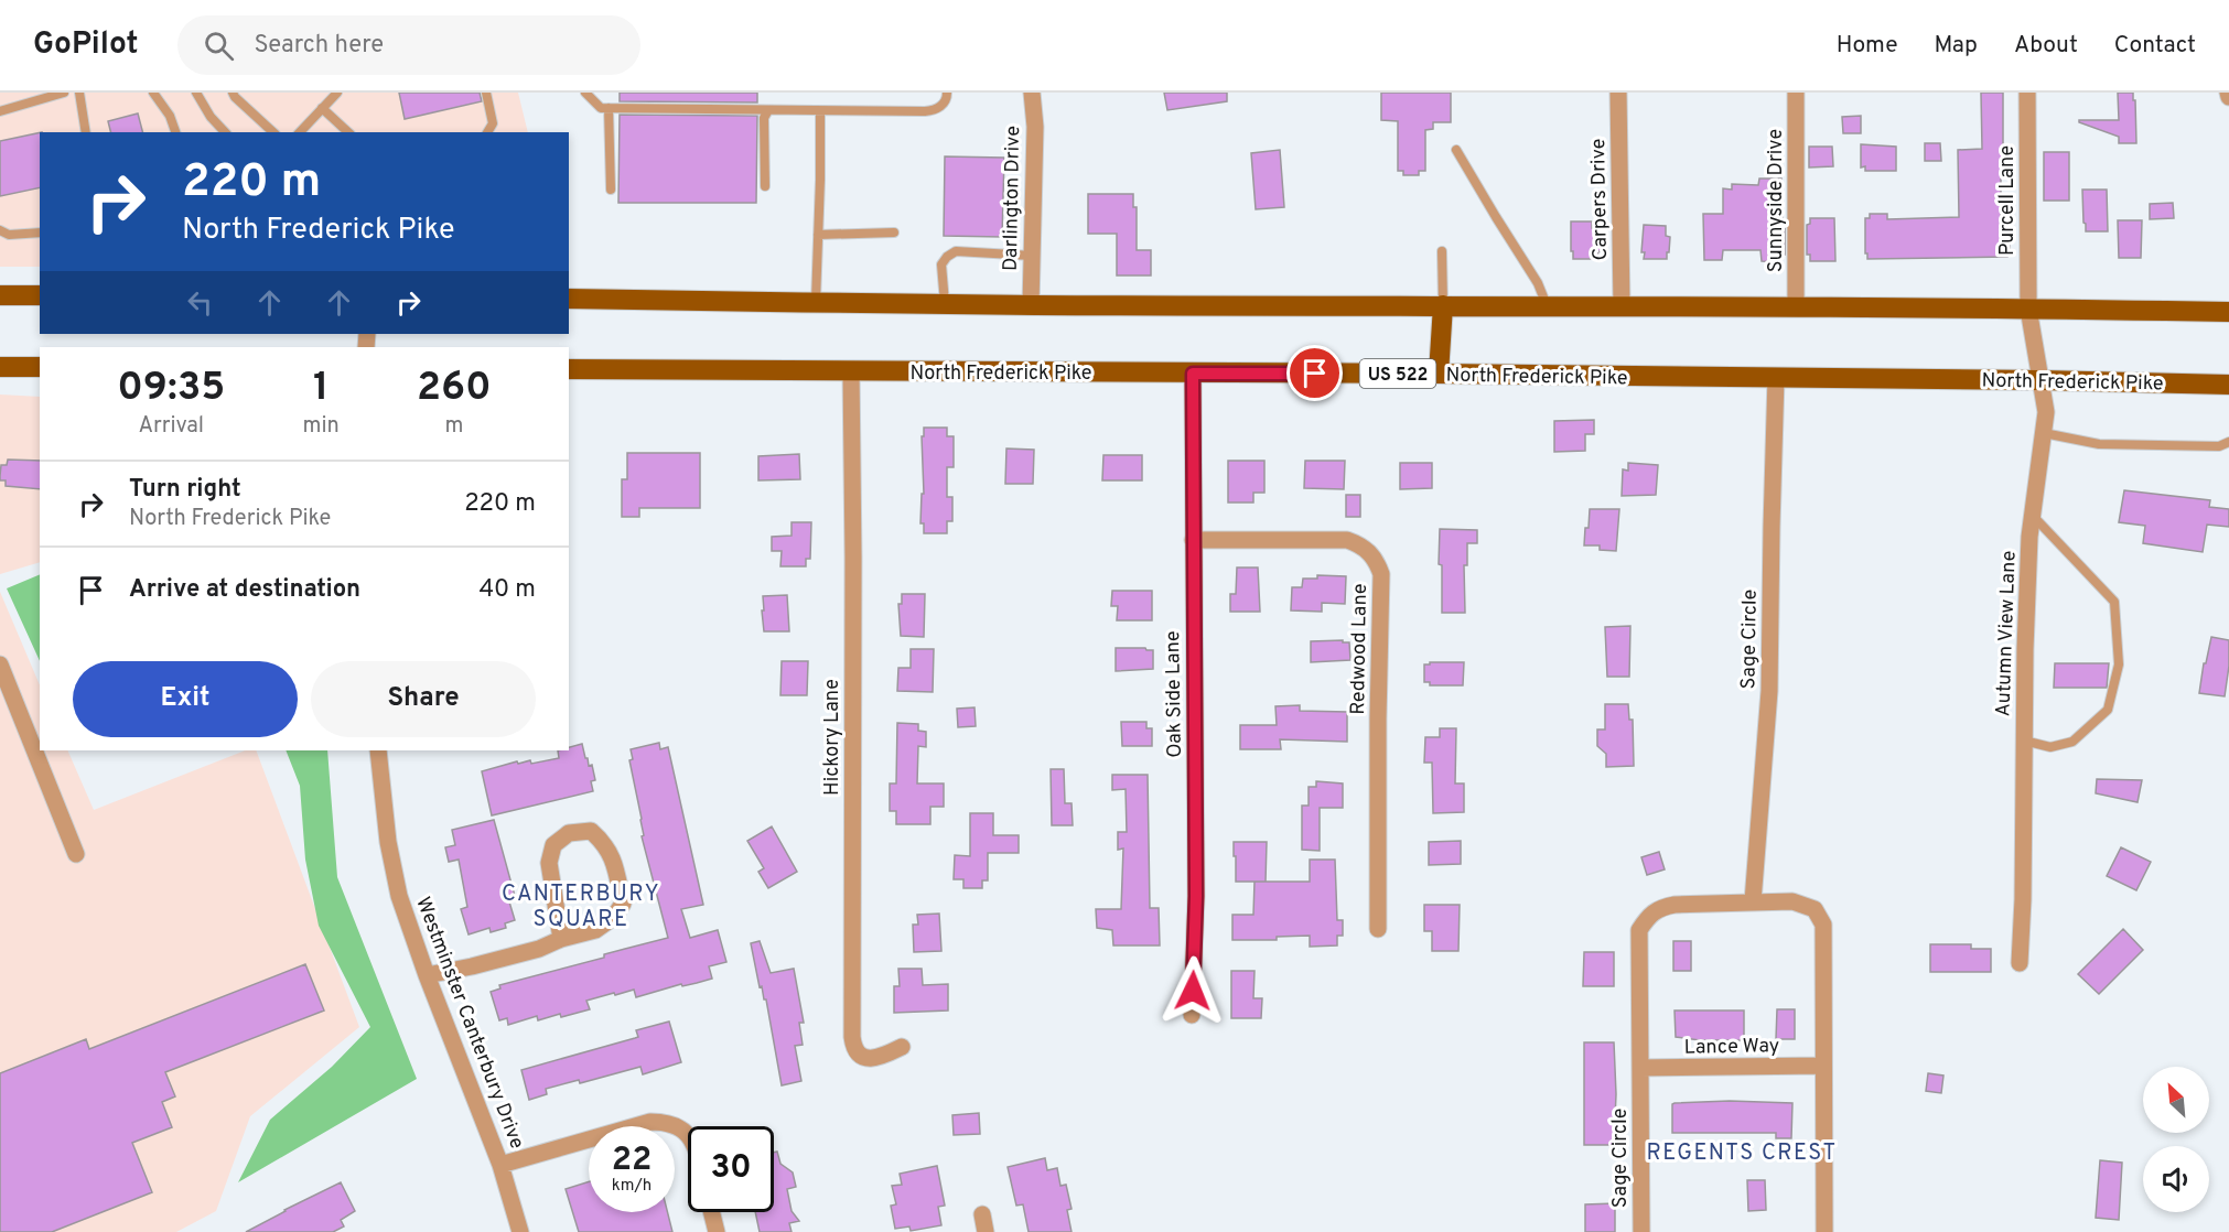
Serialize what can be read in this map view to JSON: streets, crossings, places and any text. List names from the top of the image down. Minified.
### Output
{"streets":{"main road":["North Frederick Pike","US 522"],"street":["Darlington Drive","Carpers Drive","Sunnyside Drive","Purcell Lane","Autumn View Lane","Sage Circle","Redwood Lane","Oak Side Lane","Hickory Lane","Westminster Canterbury Drive","Lance Way"]},"crossings":[["Purcell Lane","Autumn View Lane"],["North Frederick Pike","Autumn View Lane"],["North Frederick Pike","Sage Circle"],["North Frederick Pike","Oak Side Lane"],["North Frederick Pike","Hickory Lane"],["Sage Circle","Lance Way"],["Redwood Lane","Oak Side Lane"]],"districts":["CANTERBURY SQUARE","REGENTS CREST"],"north":"top left","page":{"header":"GoPilot","search":"Search here","nav":["Home","Map","About","Contact"],"turn":["220 m","North Frederick Pike"],"eta":["09:35","Arrival","1","min","260","m"],"list":[{"name":"Turn right","note":"North Frederick Pike","value":"220 m"},{"name":"Arrive at destination","value":"40 m"}],"buttons":["Exit","Share"],"speed":"22 km/h","limit":"30"}}
